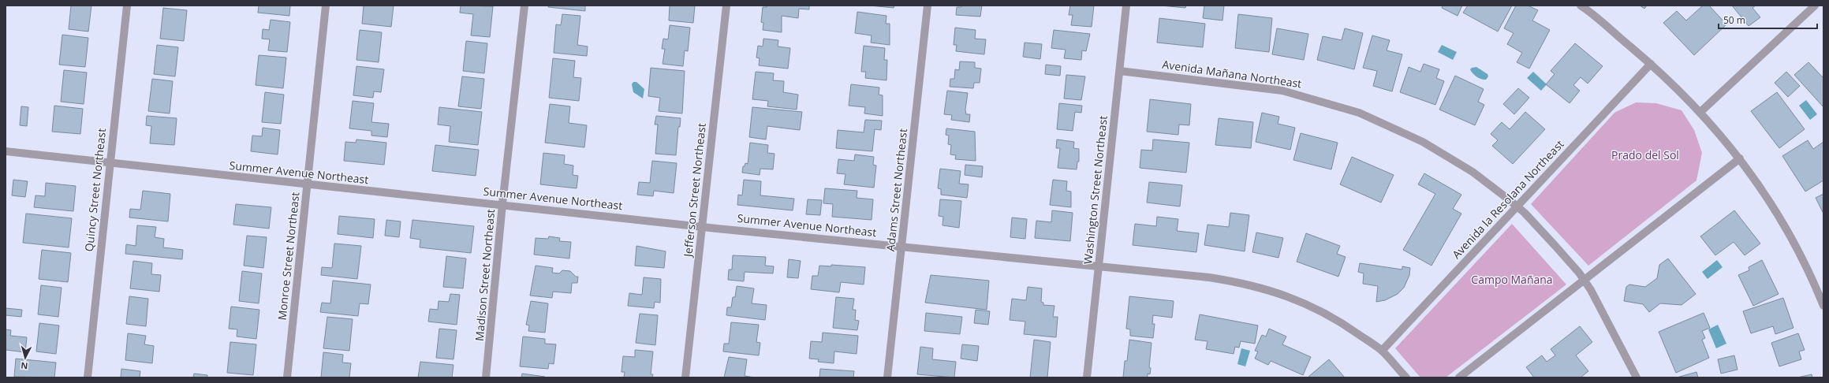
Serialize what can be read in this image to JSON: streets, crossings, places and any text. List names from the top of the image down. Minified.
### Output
{"streets":{"street":["Avenida Mañana Northeast","Summer Avenue Northeast","Quincy Street Northeast","Jefferson Street Northeast","Adams Street Northeast","Washington Street Northeast","Avenida la Resolana Northeast","Monroe Street Northeast","Madison Street Northeast"]},"crossings":[["Avenida Mañana Northeast","Washington Street Northeast"],["Avenida Mañana Northeast","Avenida la Resolana Northeast"],["Summer Avenue Northeast","Quincy Street Northeast"],["Summer Avenue Northeast","Jefferson Street Northeast"],["Summer Avenue Northeast","Adams Street Northeast"],["Summer Avenue Northeast","Washington Street Northeast"],["Summer Avenue Northeast","Avenida la Resolana Northeast"],["Summer Avenue Northeast","Monroe Street Northeast"],["Summer Avenue Northeast","Madison Street Northeast"]],"parks":["Prado del Sol","Campo Mañana"],"scale_bar":"50 m","north":"bottom"}
